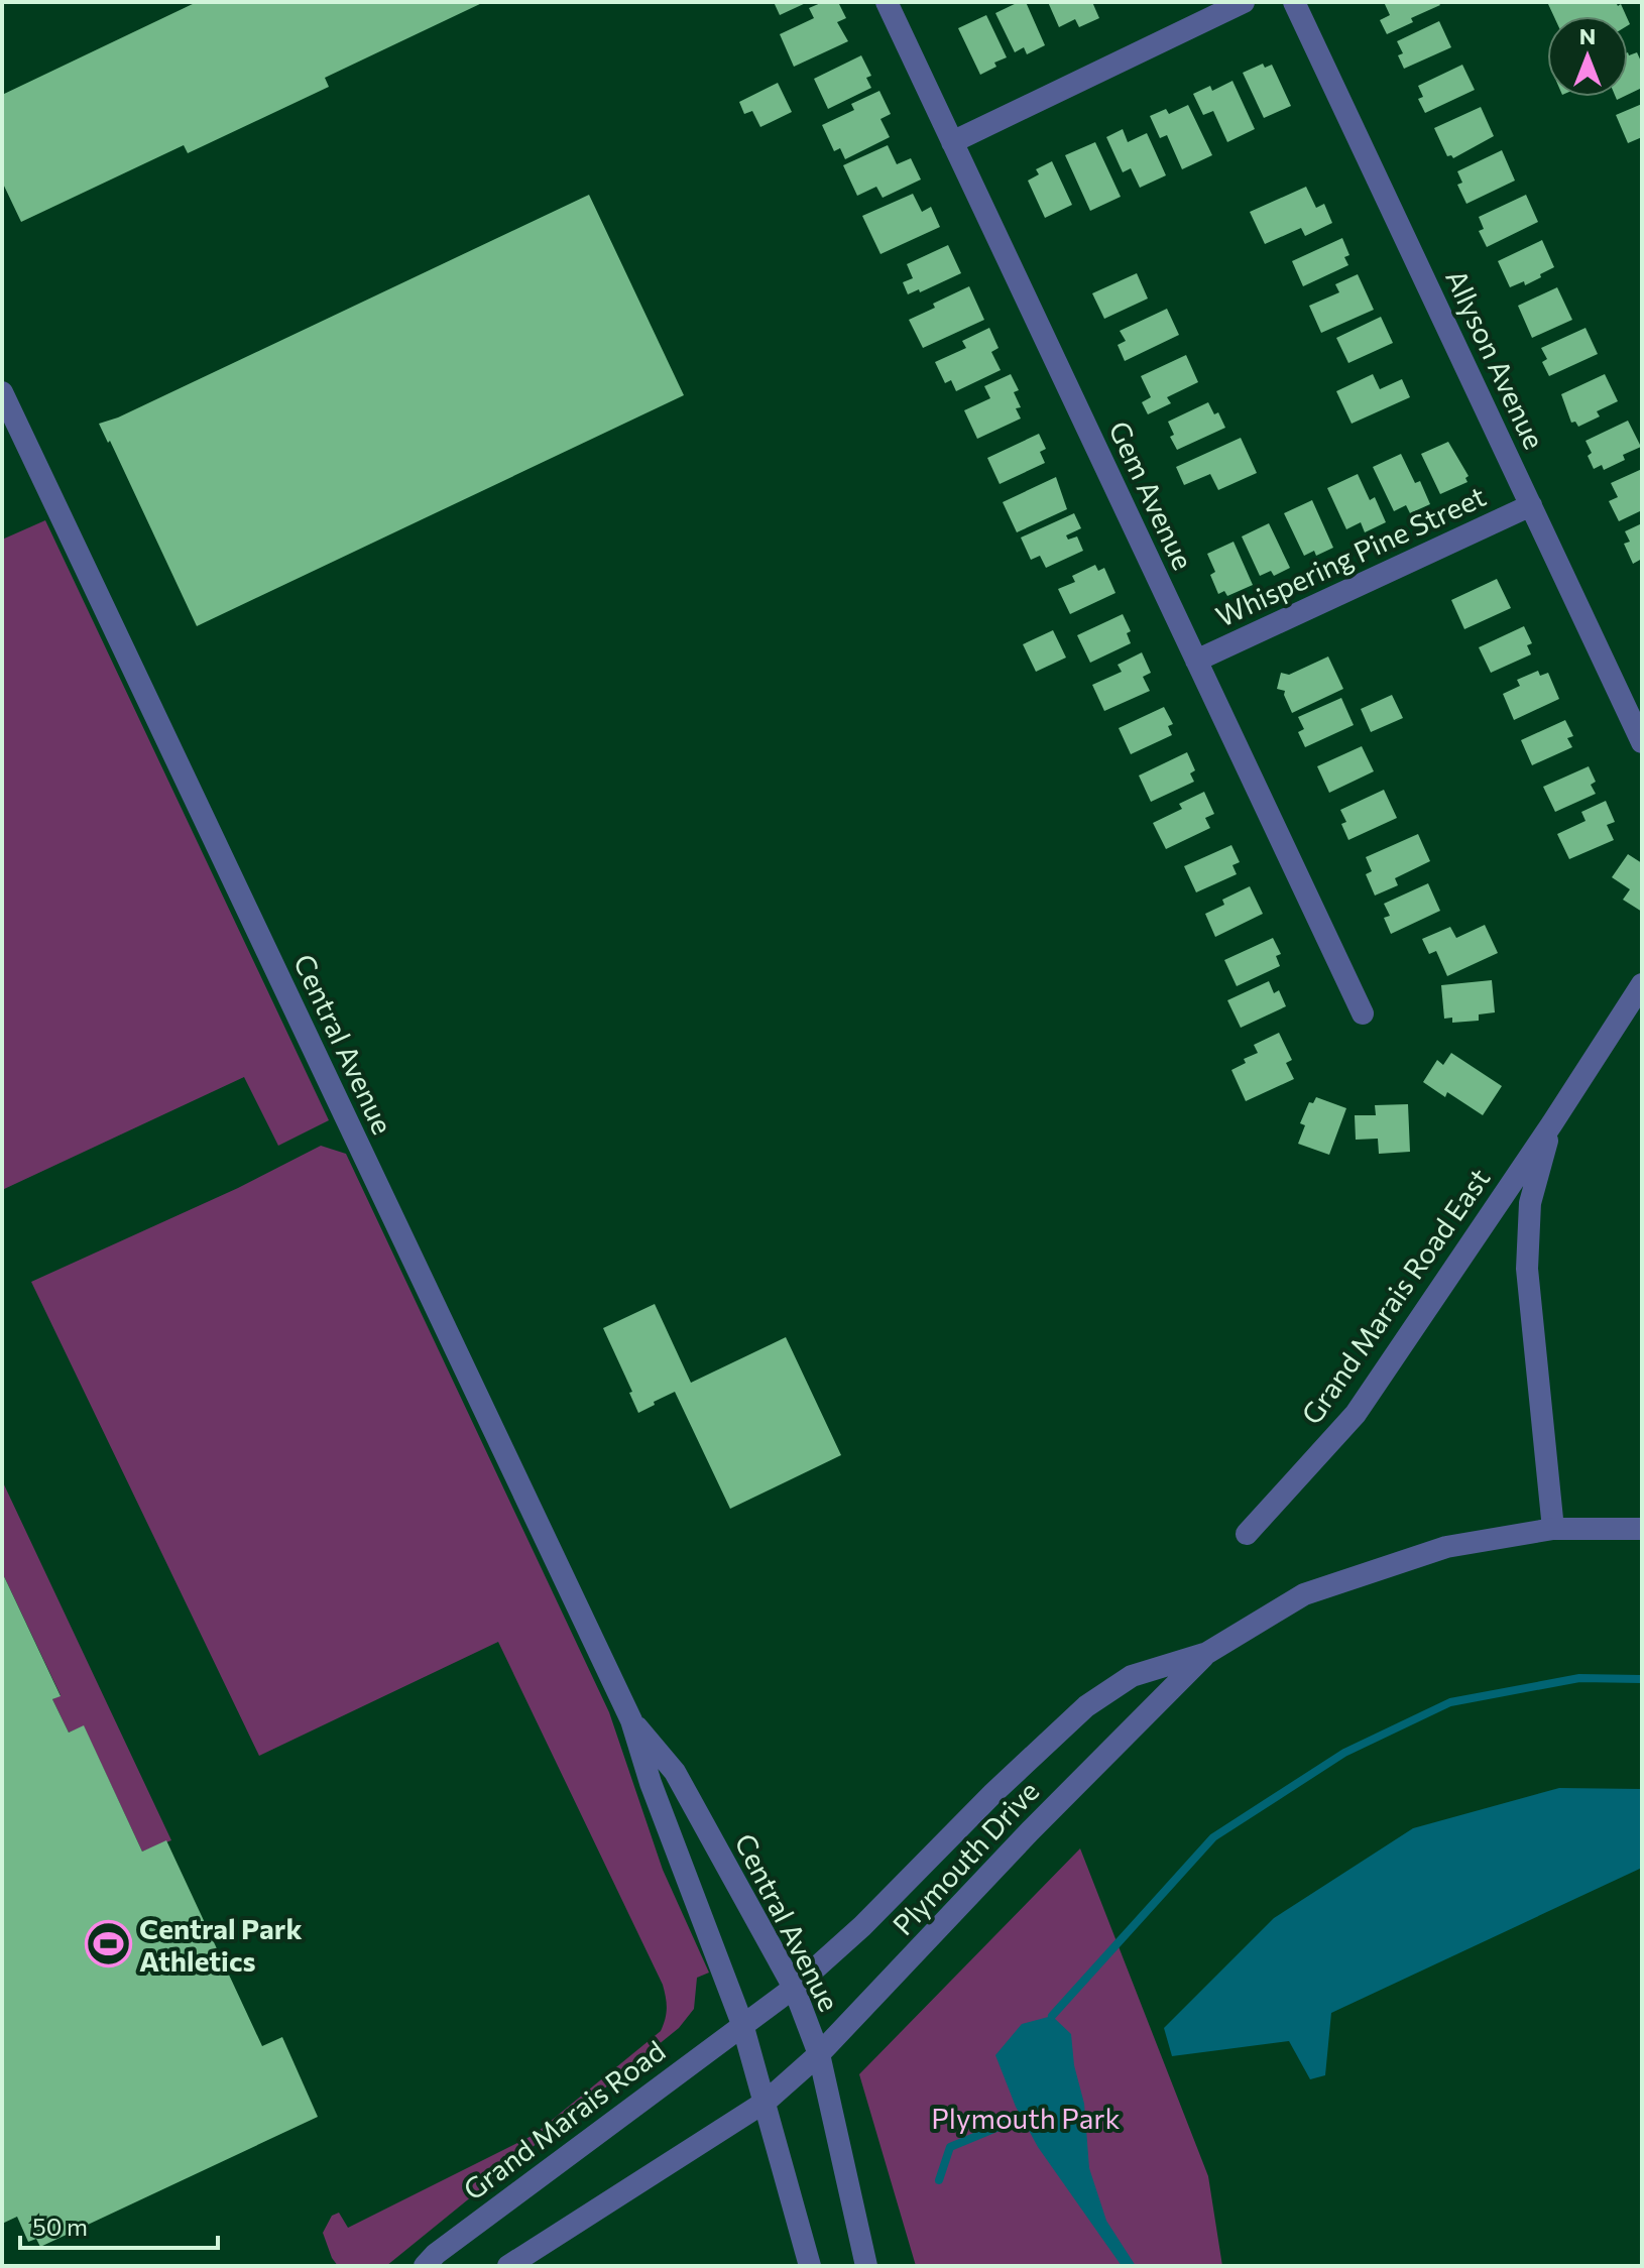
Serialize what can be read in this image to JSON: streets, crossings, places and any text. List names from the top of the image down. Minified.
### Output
{"streets":{"street":["Allyson Avenue","Gem Avenue","Whispering Pine Street","Central Avenue","Grand Marais Road East","Plymouth Drive","Grand Marais Road"]},"crossings":[["Allyson Avenue","Whispering Pine Street"],["Gem Avenue","Whispering Pine Street"],["Central Avenue","Plymouth Drive"],["Central Avenue","Grand Marais Road"],["Grand Marais Road East","Plymouth Drive"],["Plymouth Drive","Grand Marais Road"]],"parks":["Plymouth Park"],"places":{"sports":["Central Park Athletics"]},"scale_bar":"50 m","north":"top"}
